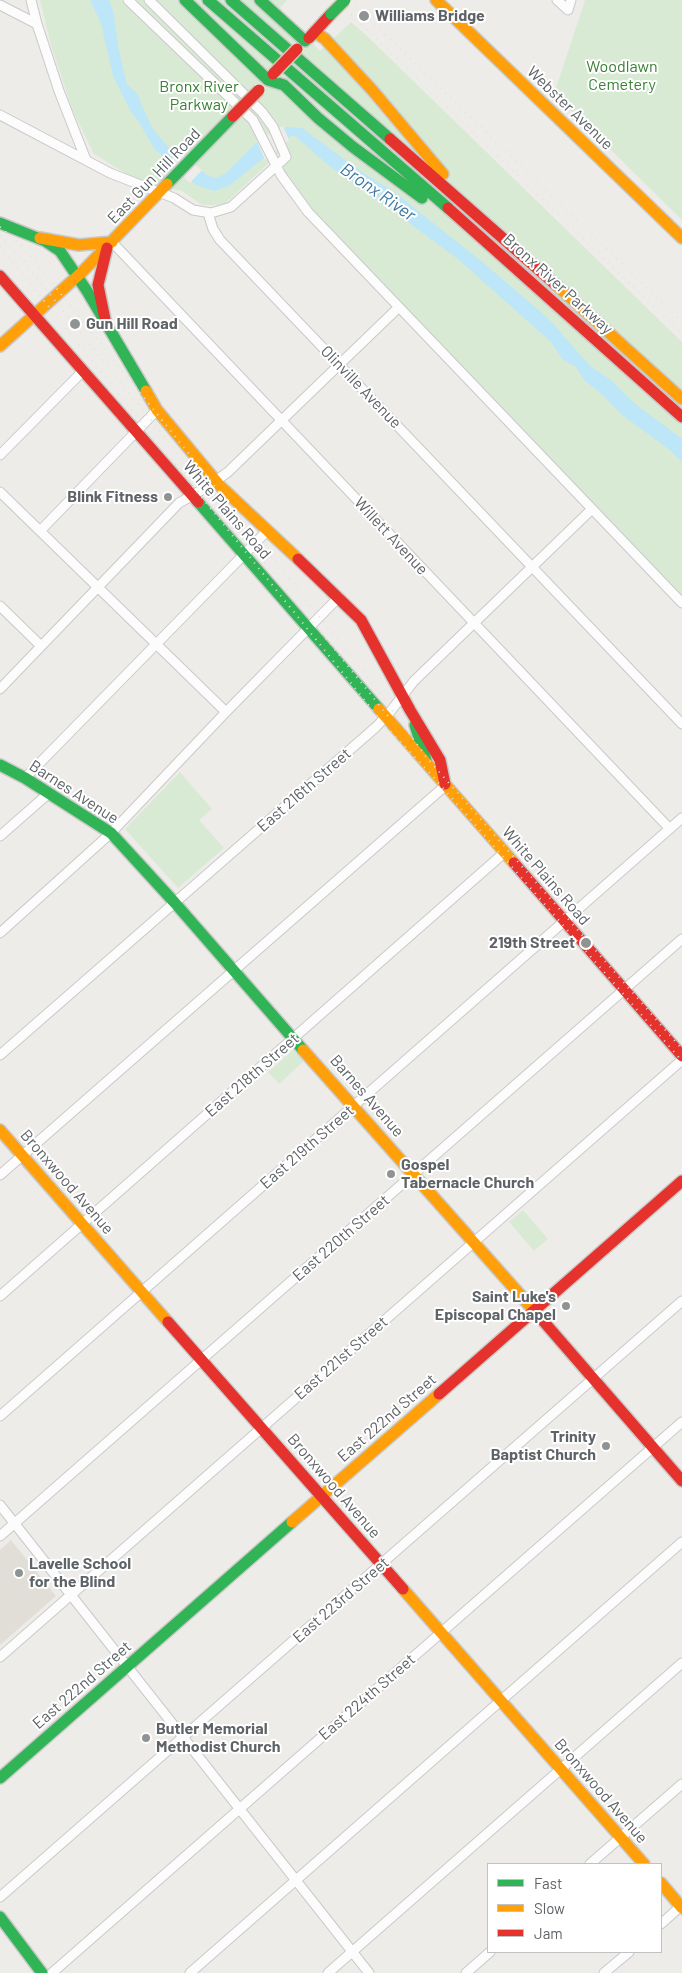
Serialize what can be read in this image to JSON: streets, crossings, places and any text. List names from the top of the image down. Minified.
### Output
{"streets":{"main road":["Webster Avenue","East Gun Hill Road","Bronx River Parkway","White Plains Road","Barnes Avenue","Bronxwood Avenue","East 222nd Street"],"street":["Olinville Avenue","Willett Avenue","East 216th Street","East 218th Street","East 219th Street","East 220th Street","East 221st Street","East 223rd Street","East 224th Street"]},"crossings":[["East Gun Hill Road","White Plains Road"],["East Gun Hill Road","Willett Avenue"],["Olinville Avenue","East 216th Street"],["White Plains Road","East 216th Street"],["White Plains Road","East 218th Street"],["White Plains Road","East 219th Street"],["White Plains Road","East 220th Street"],["Willett Avenue","East 216th Street"],["Willett Avenue","East 219th Street"],["East 216th Street","Barnes Avenue"],["Barnes Avenue","East 218th Street"],["Barnes Avenue","East 219th Street"],["Barnes Avenue","East 220th Street"],["Barnes Avenue","East 221st Street"],["Barnes Avenue","East 222nd Street"],["Barnes Avenue","East 223rd Street"],["Barnes Avenue","East 224th Street"],["East 218th Street","Bronxwood Avenue"],["East 219th Street","Bronxwood Avenue"],["Bronxwood Avenue","East 220th Street"],["Bronxwood Avenue","East 221st Street"],["Bronxwood Avenue","East 222nd Street"],["Bronxwood Avenue","East 223rd Street"],["Bronxwood Avenue","East 224th Street"]],"water":["Bronx River"],"parks":["Woodlawn Cemetery","Bronx River Parkway"],"places":["Williams Bridge","Gun Hill Road","Blink Fitness","219th Street","Gospel Tabernacle Church","Saint Luke's Episcopal Chapel","Trinity Baptist Church","Lavelle School for the Blind","Butler Memorial Methodist Church"],"legend":["Fast","Slow","Jam"]}
